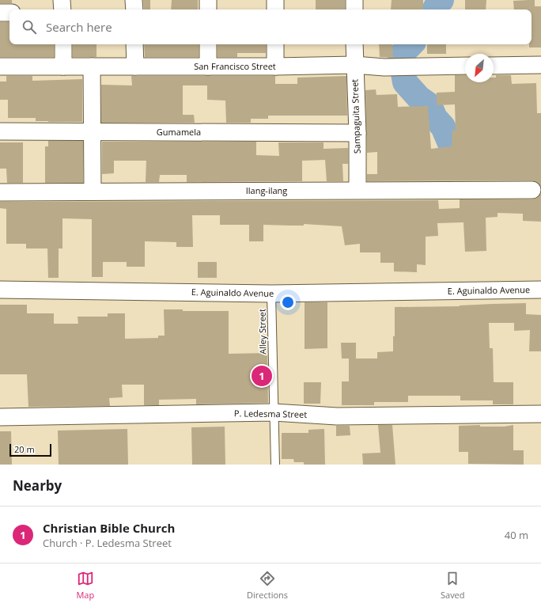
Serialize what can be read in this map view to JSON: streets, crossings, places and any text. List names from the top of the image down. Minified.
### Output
{"streets":{"street":["San Francisco Street","Sampaguita Street","Gumamela","Ilang-ilang","E. Aguinaldo Avenue","P. Ledesma Street"],"lane":["Alley Street"]},"crossings":[["San Francisco Street","Sampaguita Street"],["Sampaguita Street","Gumamela"],["Sampaguita Street","Ilang-ilang"],["E. Aguinaldo Avenue","Alley Street"],["Alley Street","P. Ledesma Street"]],"scale_bar":"20 m","north":"bottom left","page":{"search":"Search here","pins":"1","scale":"20 m","heading":"Nearby","list":[{"mark":"1","name":"Christian Bible Church","note":"Church · P. Ledesma Street","value":"40 m"}],"nav":["Map","Directions","Saved"]}}
